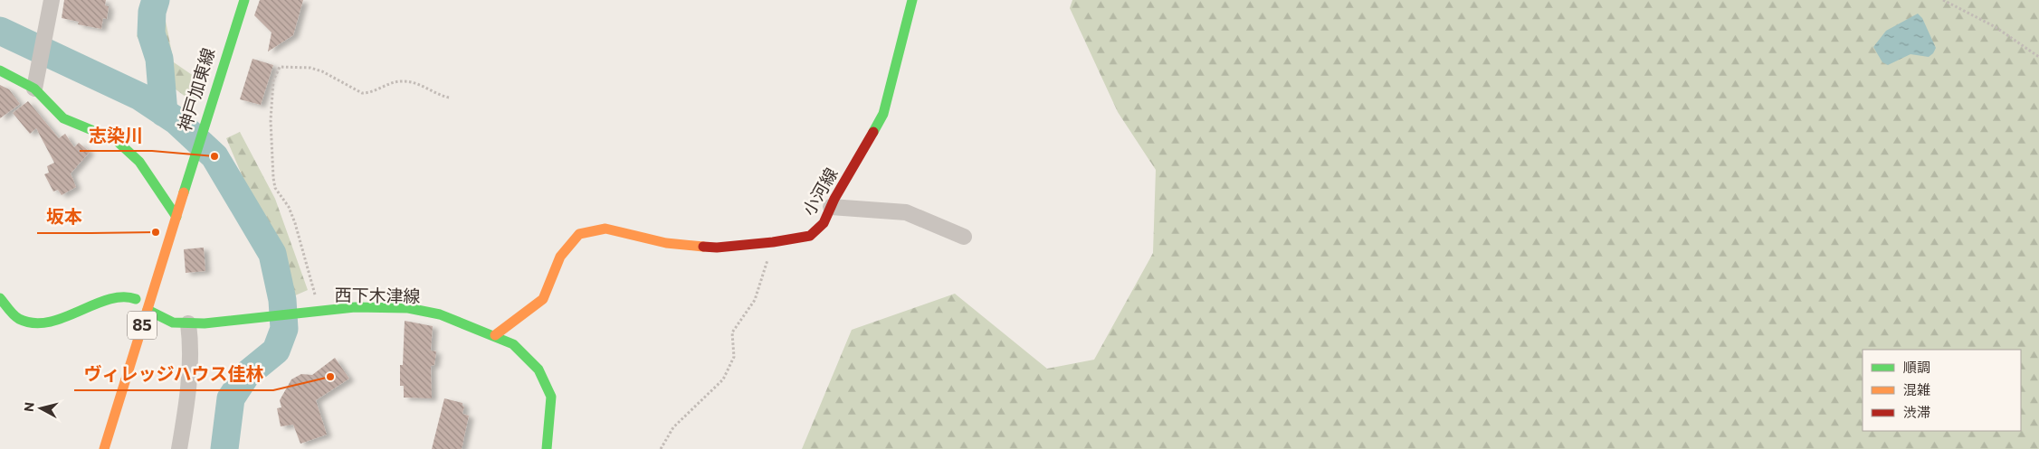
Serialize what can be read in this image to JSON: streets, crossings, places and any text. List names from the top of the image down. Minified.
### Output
{"streets":{"street":["神戸加東線","小河線","西下木津線","85"]},"crossings":[["神戸加東線","西下木津線"],["小河線","西下木津線"]],"places":["志染川","坂本","ヴィレッジハウス佳林"],"legend":["順調","混雑","渋滞"],"north":"left"}
